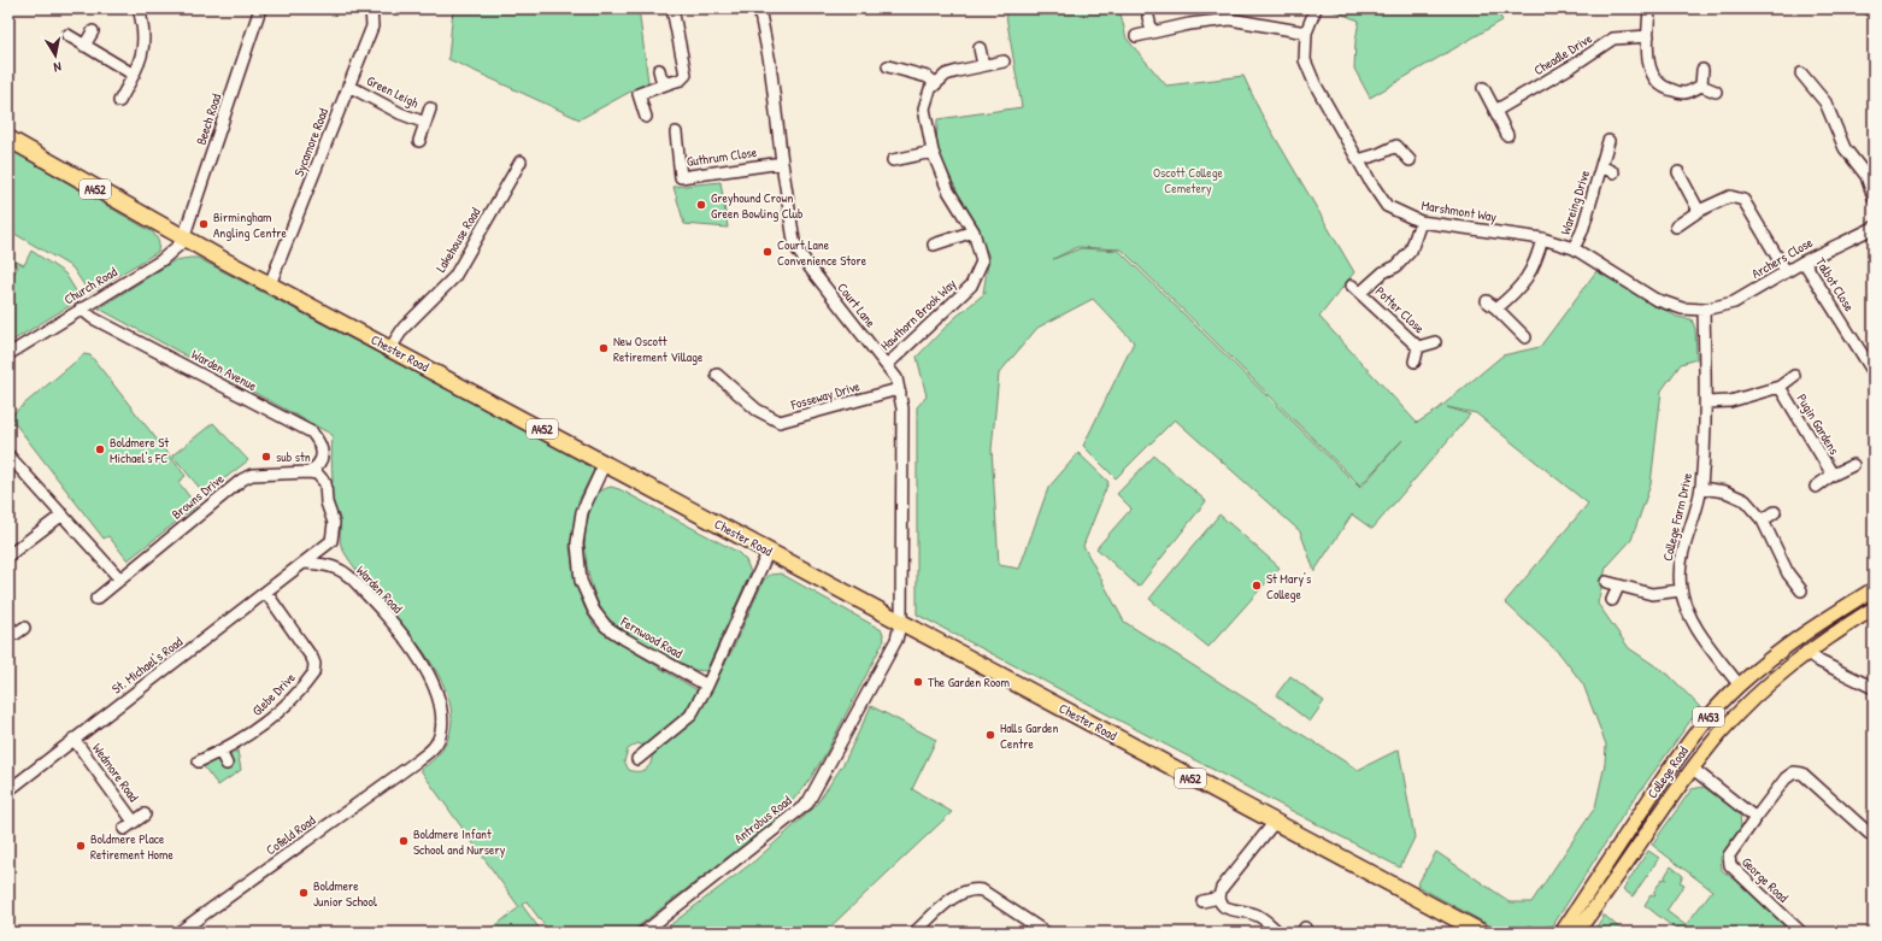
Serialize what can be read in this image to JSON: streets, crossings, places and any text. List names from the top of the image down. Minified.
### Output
{"streets":{"highway":["A452","Chester Road"],"main road":["A453","College Road"],"street":["Cheadle Drive","Green Leigh","Beech Road","Sycamore Road","Guthrum Close","Wareing Drive","Marshmont Way","Lakehouse Road","Archers Close","Talbot Close","Church Road","Court Lane","Potter Close","Hawthorn Brook Way","Warden Avenue","Fosseway Drive","Pugin Gardens","Browns Drive","College Farm Drive","Warden Road","Fernwood Road","St. Michael's Road","Glebe Drive","Wedmore Road","Antrobus Road","Cofield Road","George Road"]},"crossings":[["Green Leigh","Sycamore Road"],["Beech Road","Church Road"],["Beech Road","Chester Road"],["Sycamore Road","Chester Road"],["Guthrum Close","Court Lane"],["Wareing Drive","Marshmont Way"],["Marshmont Way","Archers Close"],["Marshmont Way","Potter Close"],["Marshmont Way","College Farm Drive"],["Lakehouse Road","Chester Road"],["Archers Close","Talbot Close"],["Archers Close","College Farm Drive"],["Church Road","Chester Road"],["Church Road","Warden Avenue"],["Court Lane","Hawthorn Brook Way"],["Court Lane","Chester Road"],["Court Lane","Fosseway Drive"],["Court Lane","Antrobus Road"],["Chester Road","Fernwood Road"],["Chester Road","Antrobus Road"],["Warden Avenue","Browns Drive"],["Pugin Gardens","College Farm Drive"],["College Farm Drive","College Road"],["Warden Road","St. Michael's Road"],["Warden Road","Cofield Road"],["St. Michael's Road","Glebe Drive"],["St. Michael's Road","Wedmore Road"]],"parks":["Oscott College Cemetery"],"places":["Greyhound Crown Green Bowling Club","Birmingham Angling Centre","Court Lane Convenience Store","New Oscott Retirement Village","Boldmere St Michael's FC","sub stn","St Mary's College","The Garden Room","Halls Garden Centre","Boldmere Infant School and Nursery","Boldmere Place Retirement Home","Boldmere Junior School"],"north":"bottom"}
